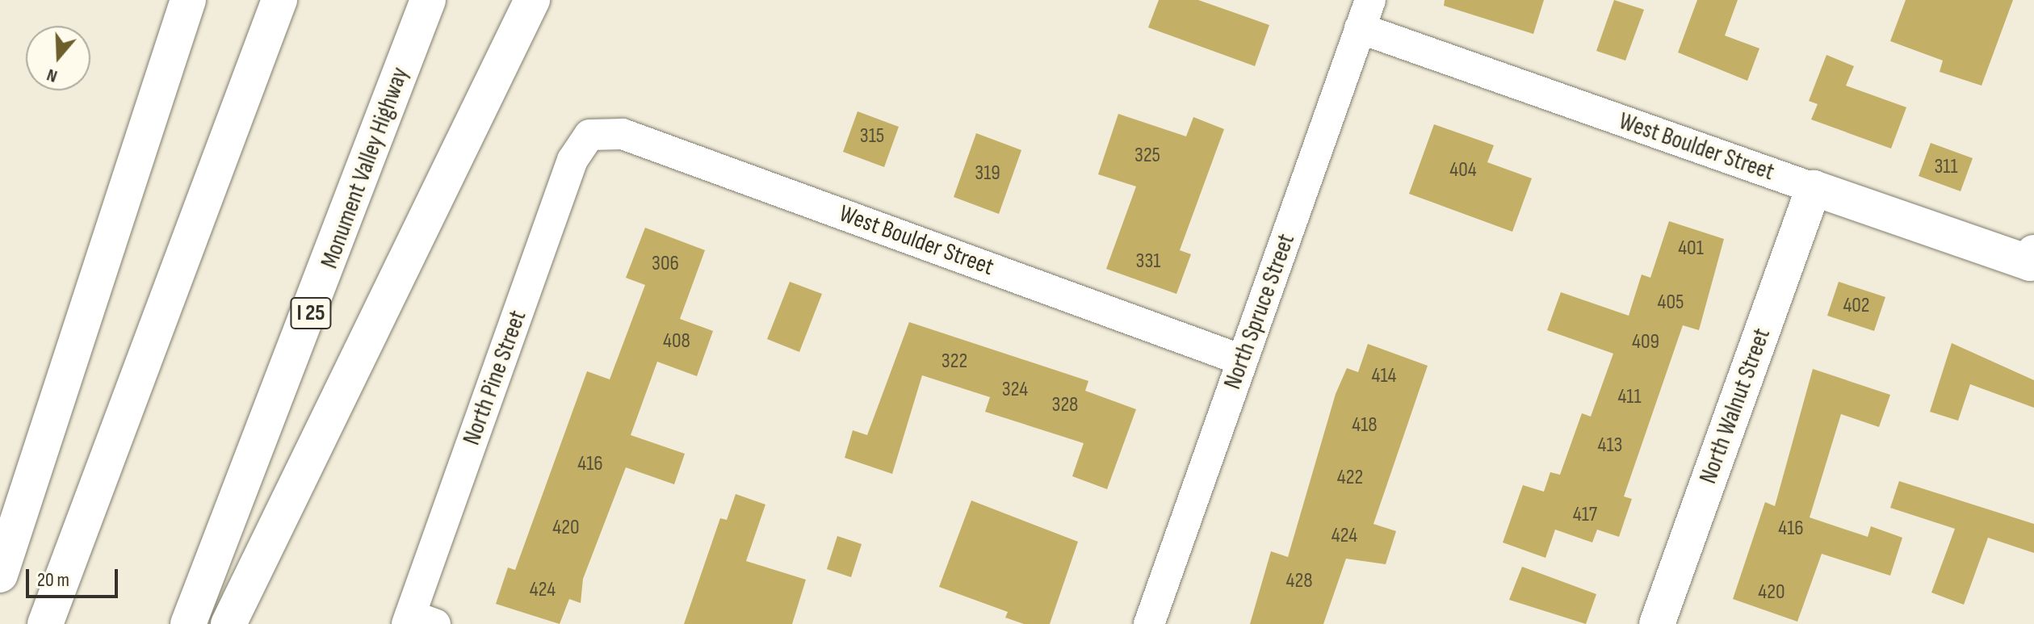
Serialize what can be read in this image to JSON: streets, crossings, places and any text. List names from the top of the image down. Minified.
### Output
{"streets":{"main road":["West Boulder Street","Monument Valley Highway","I 25","North Walnut Street"],"street":["North Spruce Street","North Pine Street"]},"crossings":[["West Boulder Street","North Spruce Street"],["West Boulder Street","North Pine Street"],["West Boulder Street","North Walnut Street"]],"house_numbers":["315","325","311","404","319","401","331","306","405","402","408","409","322","414","324","411","328","418","413","416","422","417","420","416","424","428","424","420"],"scale_bar":"20 m","north":"bottom"}
